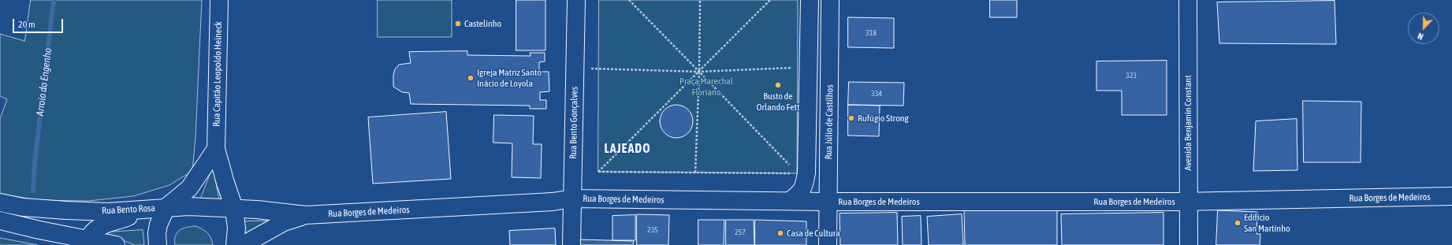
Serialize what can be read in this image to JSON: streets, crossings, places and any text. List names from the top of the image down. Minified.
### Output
{"streets":{"main road":["Rua Capitão Leopoldo Heineck","Rua Júlio de Castilhos","Rua Bento Gonçalves","Avenida Benjamin Constant","Rua Borges de Medeiros","Rua Bento Rosa"]},"crossings":[["Rua Capitão Leopoldo Heineck","Rua Bento Rosa"],["Rua Júlio de Castilhos","Rua Borges de Medeiros"],["Rua Bento Gonçalves","Rua Borges de Medeiros"],["Avenida Benjamin Constant","Rua Borges de Medeiros"],["Rua Borges de Medeiros","Rua Bento Rosa"]],"districts":["LAJEADO"],"water":["Arroio do Engenho"],"parks":["Praça Marechal Floriano"],"places":["Castelinho","Igreja Matriz Santo Inácio de Loyola","Busto de Orlando Fett","Rufúgio Strong","Edifício San Martinho","Casa de Cultura"],"house_numbers":["318","323","334","235","257"],"scale_bar":"20 m","north":"bottom"}
